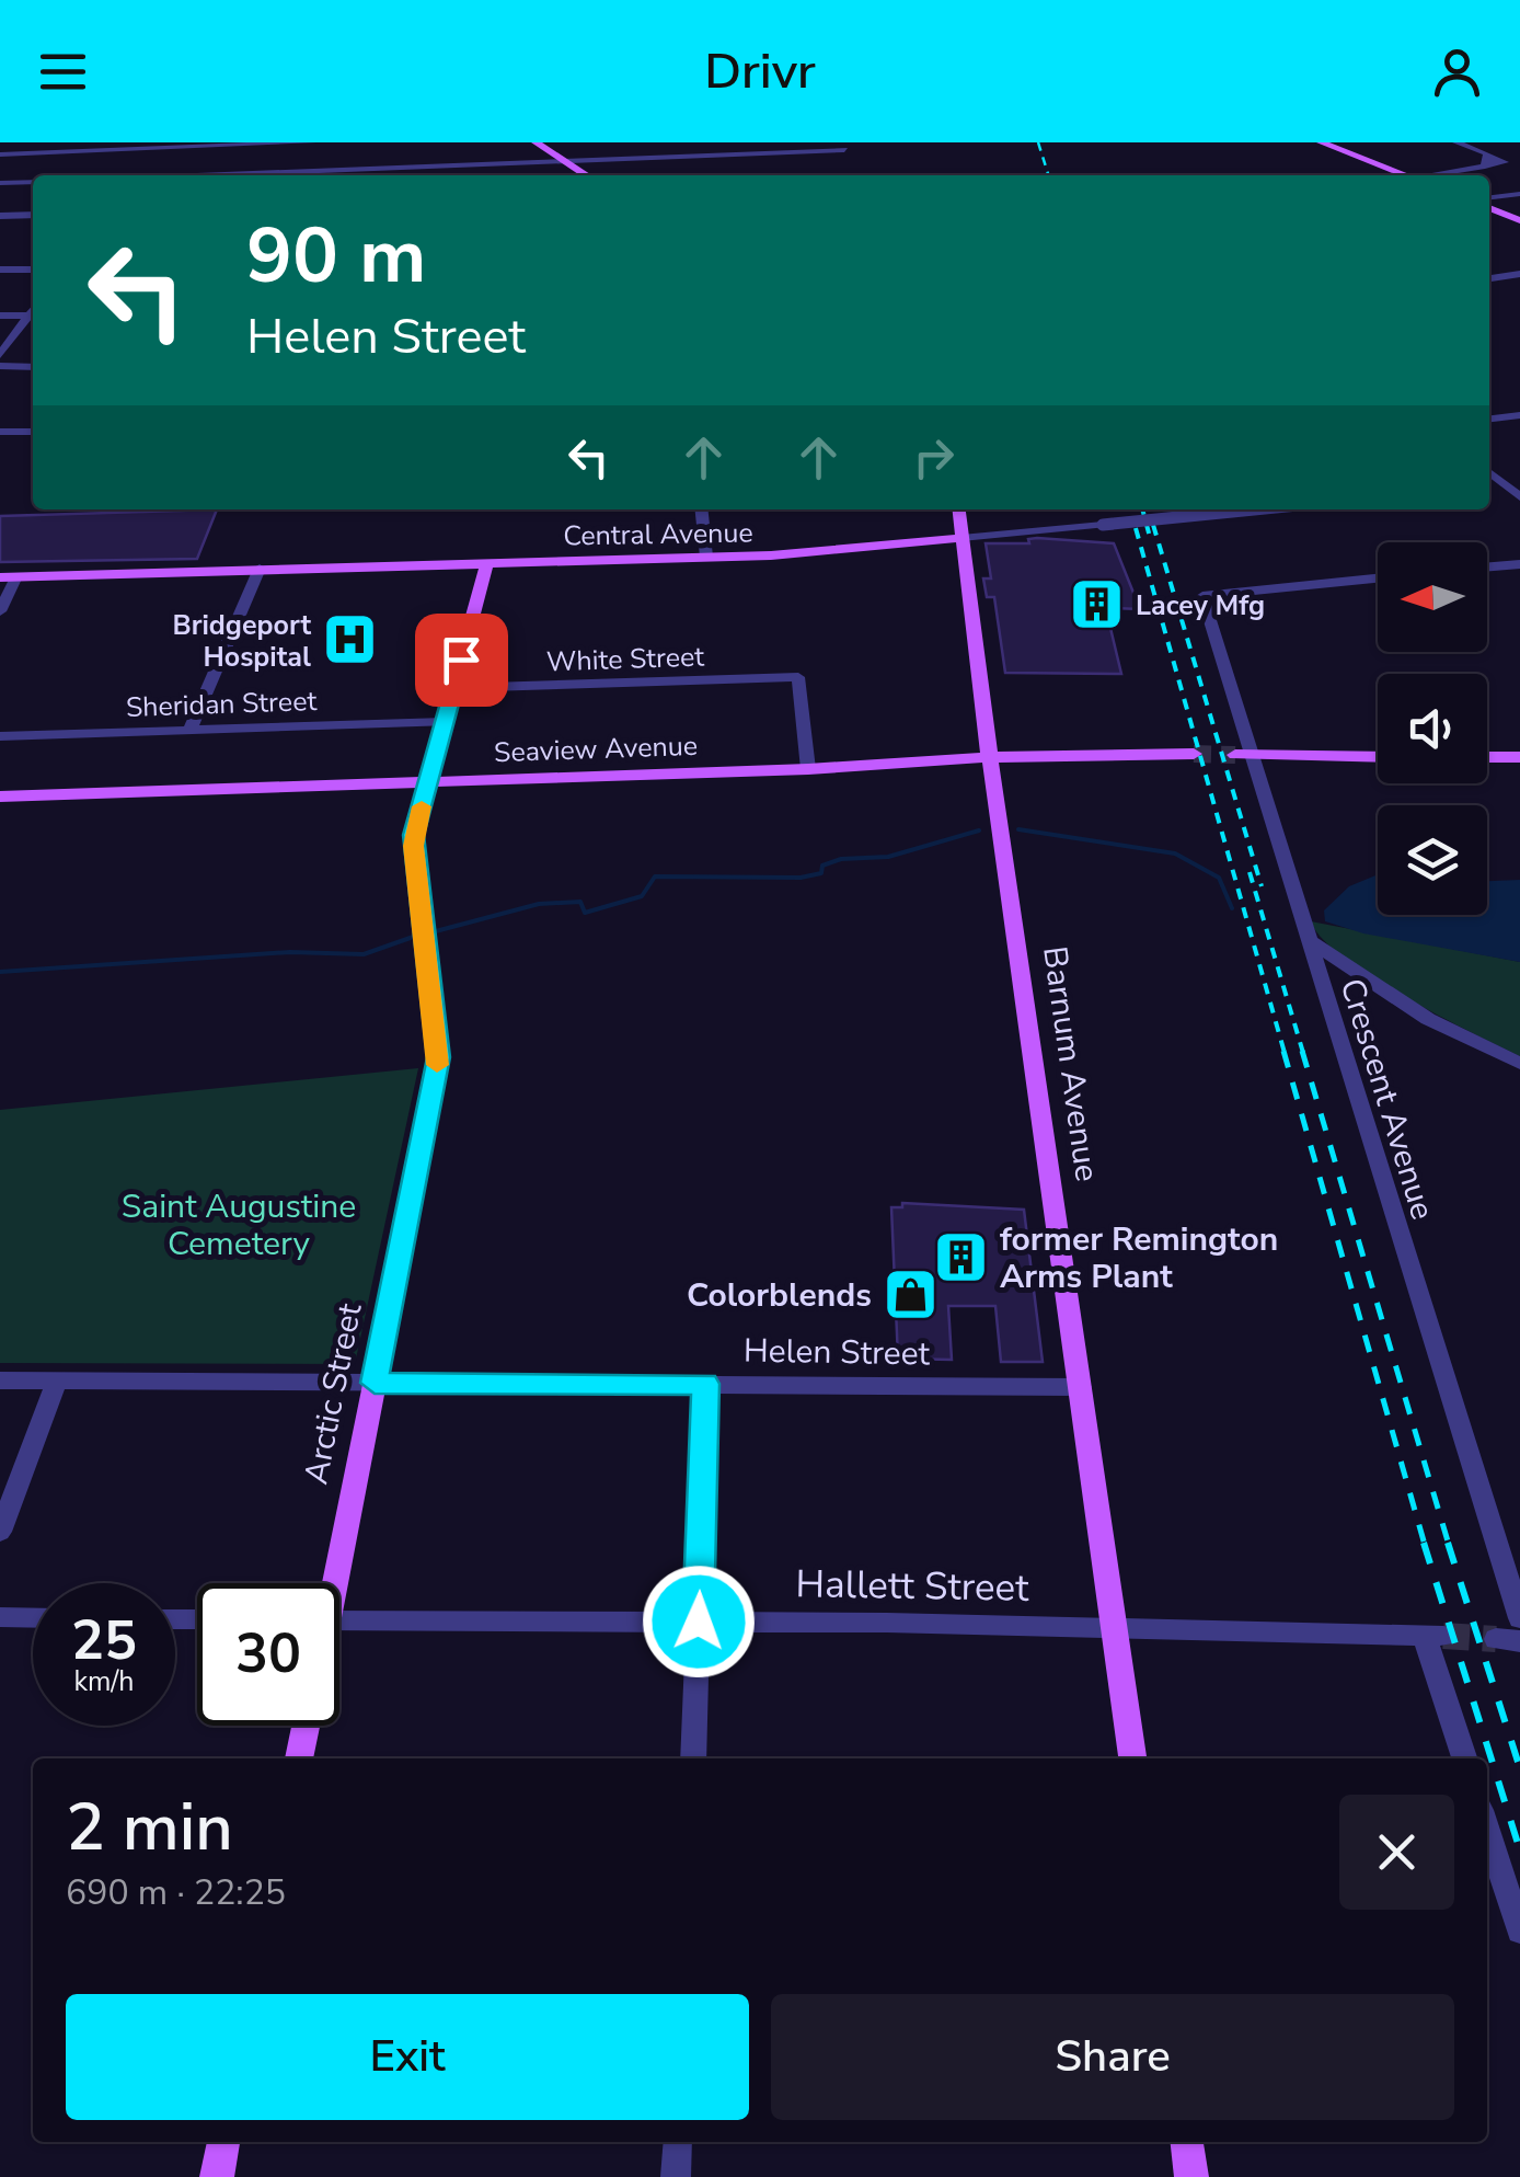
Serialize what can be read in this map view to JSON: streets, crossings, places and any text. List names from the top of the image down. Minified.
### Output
{"streets":{"main road":["Central Avenue","Seaview Avenue","Barnum Avenue","Arctic Street"],"street":["White Street","Sheridan Street","Crescent Avenue","Helen Street","Hallett Street"]},"crossings":[["Central Avenue","Barnum Avenue"],["Central Avenue","Arctic Street"],["White Street","Seaview Avenue"],["White Street","Arctic Street"],["Sheridan Street","Arctic Street"],["Seaview Avenue","Barnum Avenue"],["Seaview Avenue","Arctic Street"],["Barnum Avenue","Helen Street"],["Barnum Avenue","Hallett Street"],["Helen Street","Arctic Street"]],"parks":["Saint Augustine Cemetery"],"places":{"building":["Lacey Mfg","former Remington Arms Plant"],"hospital":["Bridgeport Hospital"],"shop":["Colorblends"]},"north":"left","page":{"header":"Drivr","turn":["90 m","Helen Street"],"speed":"25 km/h","limit":"30","heading":["2 min","690 m · 22:25"],"buttons":["Exit","Share"]}}
